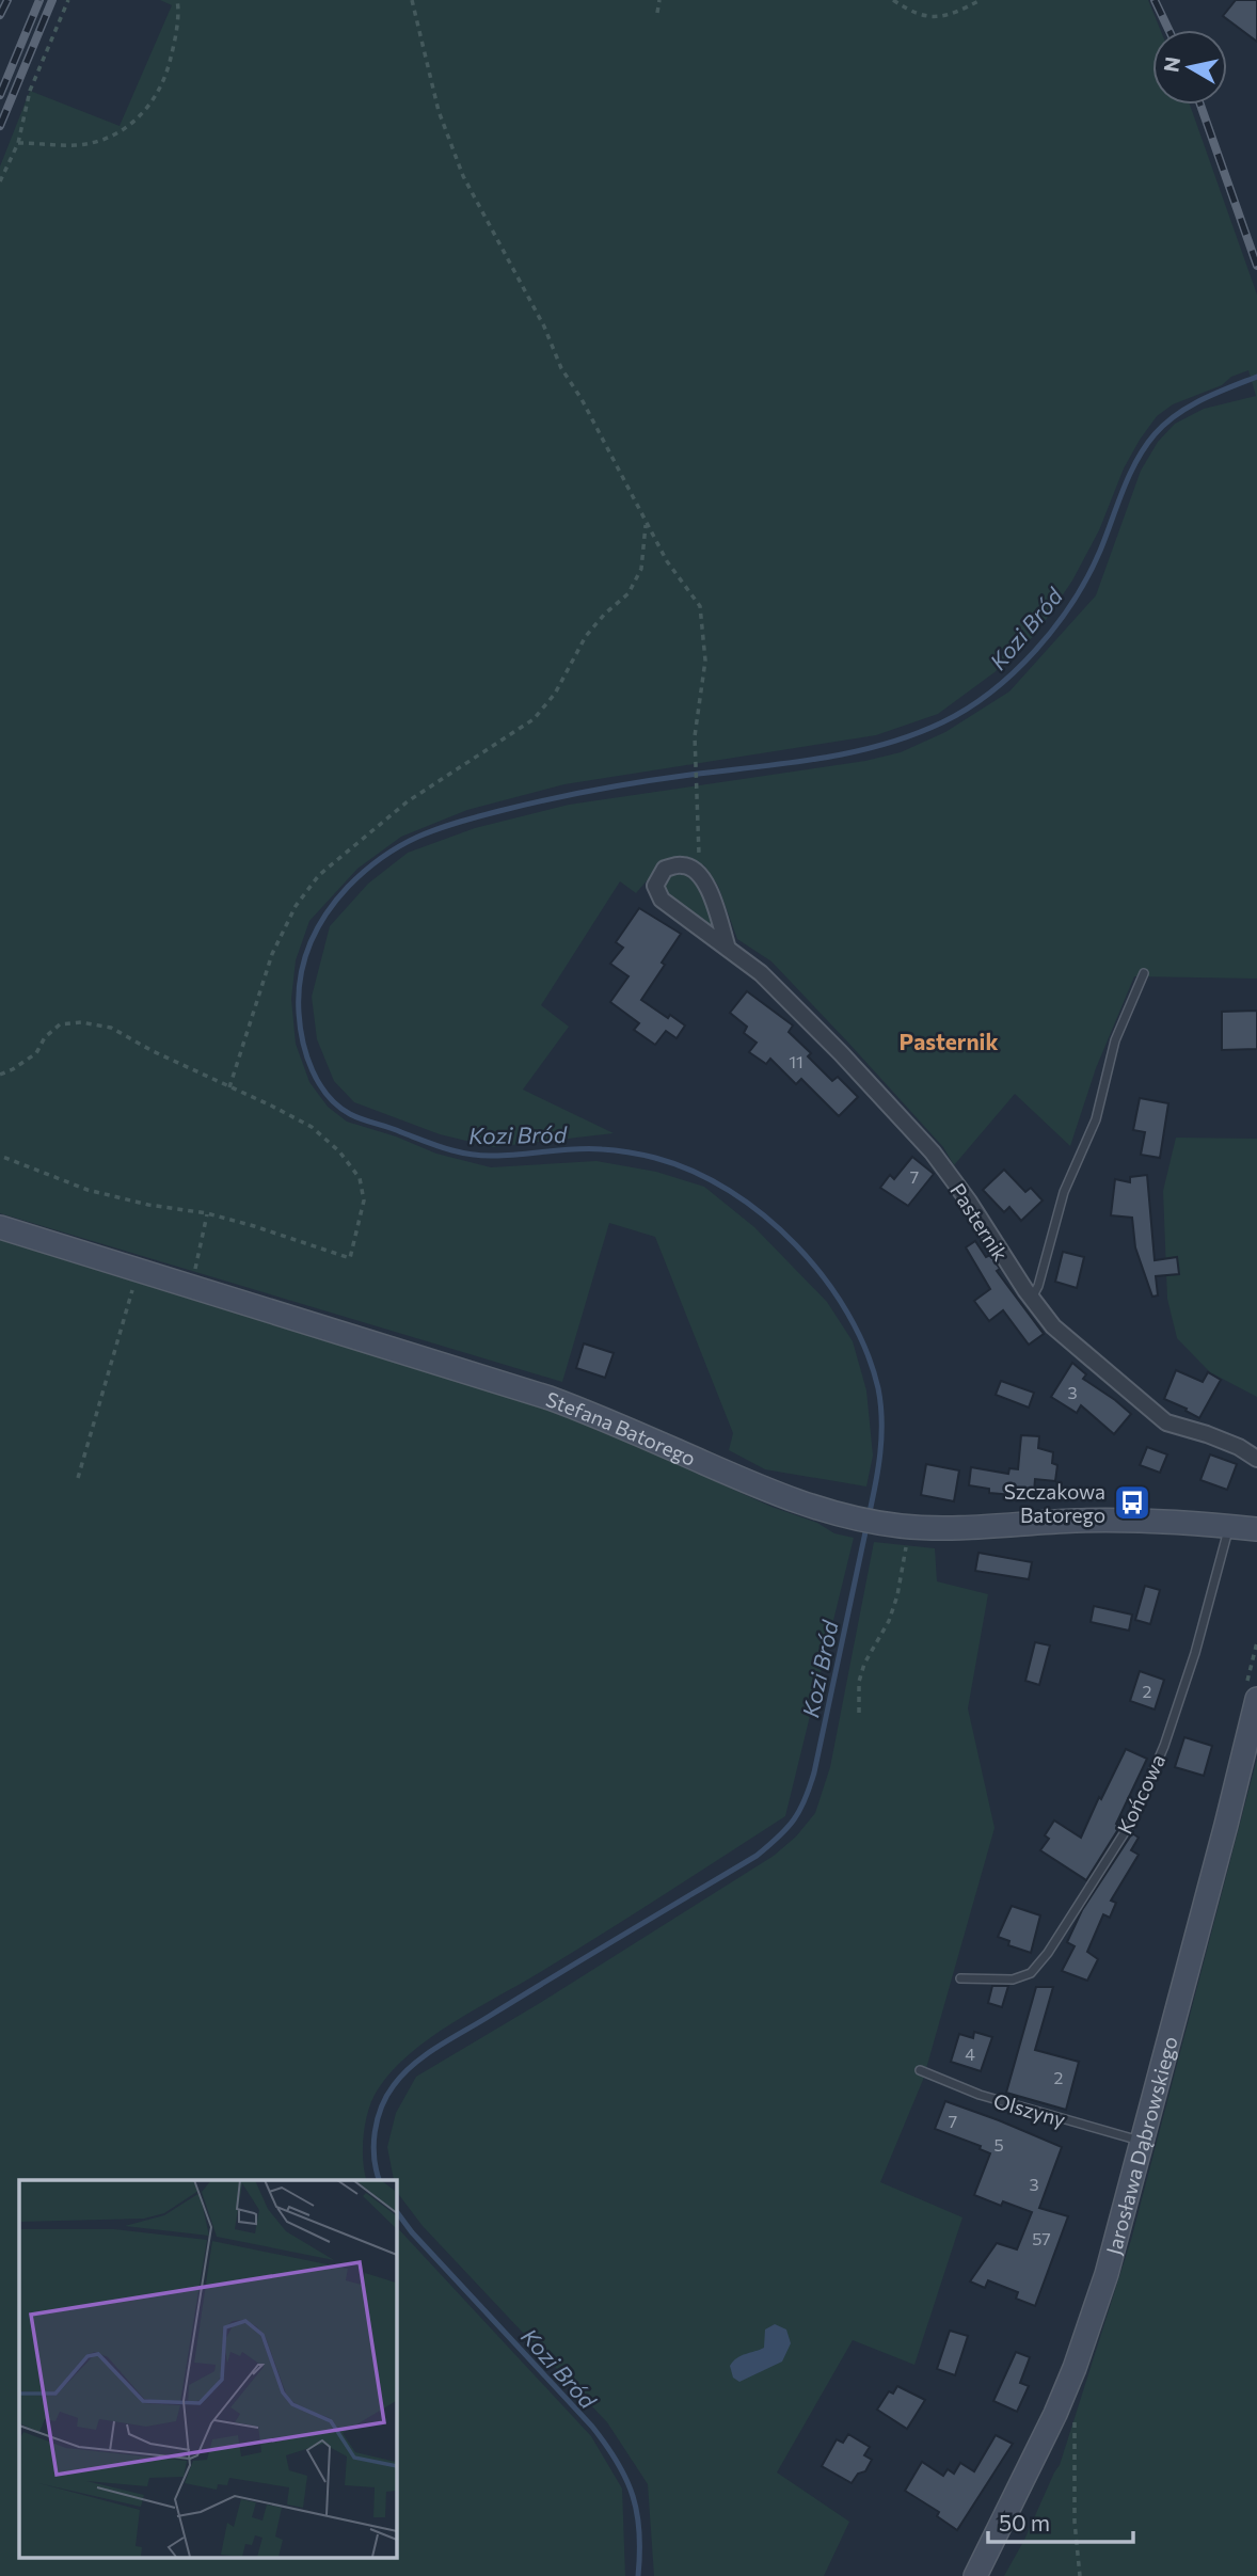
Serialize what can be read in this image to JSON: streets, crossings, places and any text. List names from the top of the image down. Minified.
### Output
{"streets":{"street":["Pasternik","Stefana Batorego","Jarosława Dąbrowskiego"],"lane":["Końcowa","Olszyny"]},"crossings":[["Stefana Batorego","Końcowa"],["Olszyny","Jarosława Dąbrowskiego"]],"districts":["Pasternik"],"water":["Kozi Bród"],"places":{"bus stop":["Szczakowa Batorego"]},"house_numbers":["11","7","3","2","4","2","7","5","3","57"],"scale_bar":"50 m","north":"left"}
